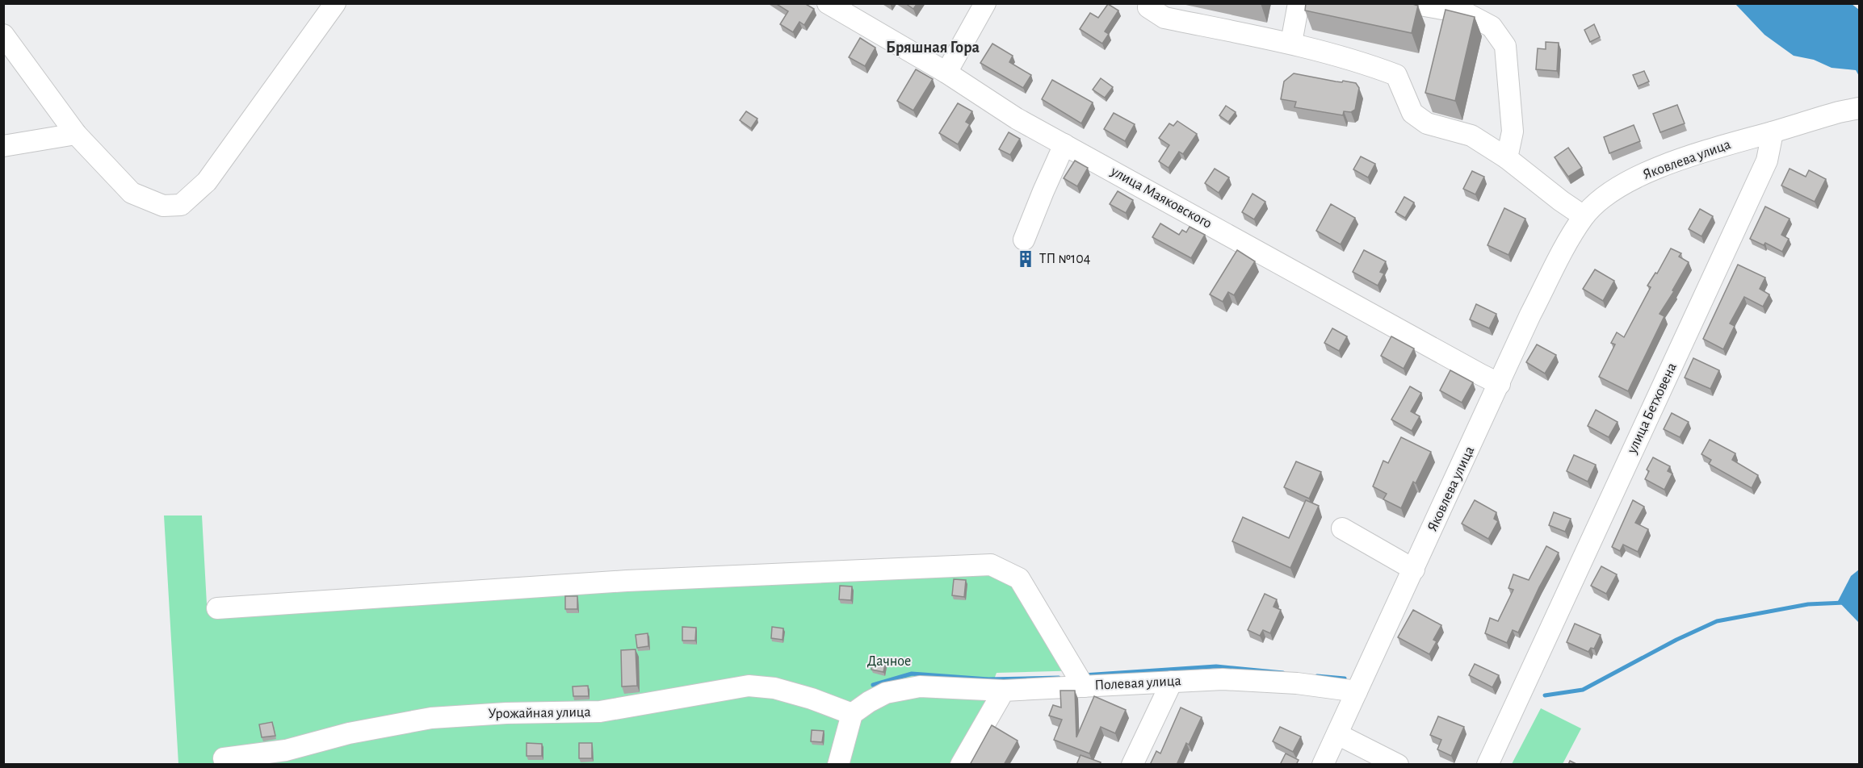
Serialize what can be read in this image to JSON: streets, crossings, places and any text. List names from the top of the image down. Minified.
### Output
{"streets":{"street":["Яковлева улица","улица Маяковского","улица Бетховена","Полевая улица","Урожайная улица"]},"crossings":[["Яковлева улица","улица Маяковского"],["Яковлева улица","улица Бетховена"],["Яковлева улица","Полевая улица"],["Полевая улица","Урожайная улица"]],"districts":["Бряшная Гора"],"parks":["Дачное"],"places":{"building":["ТП №104"]}}
